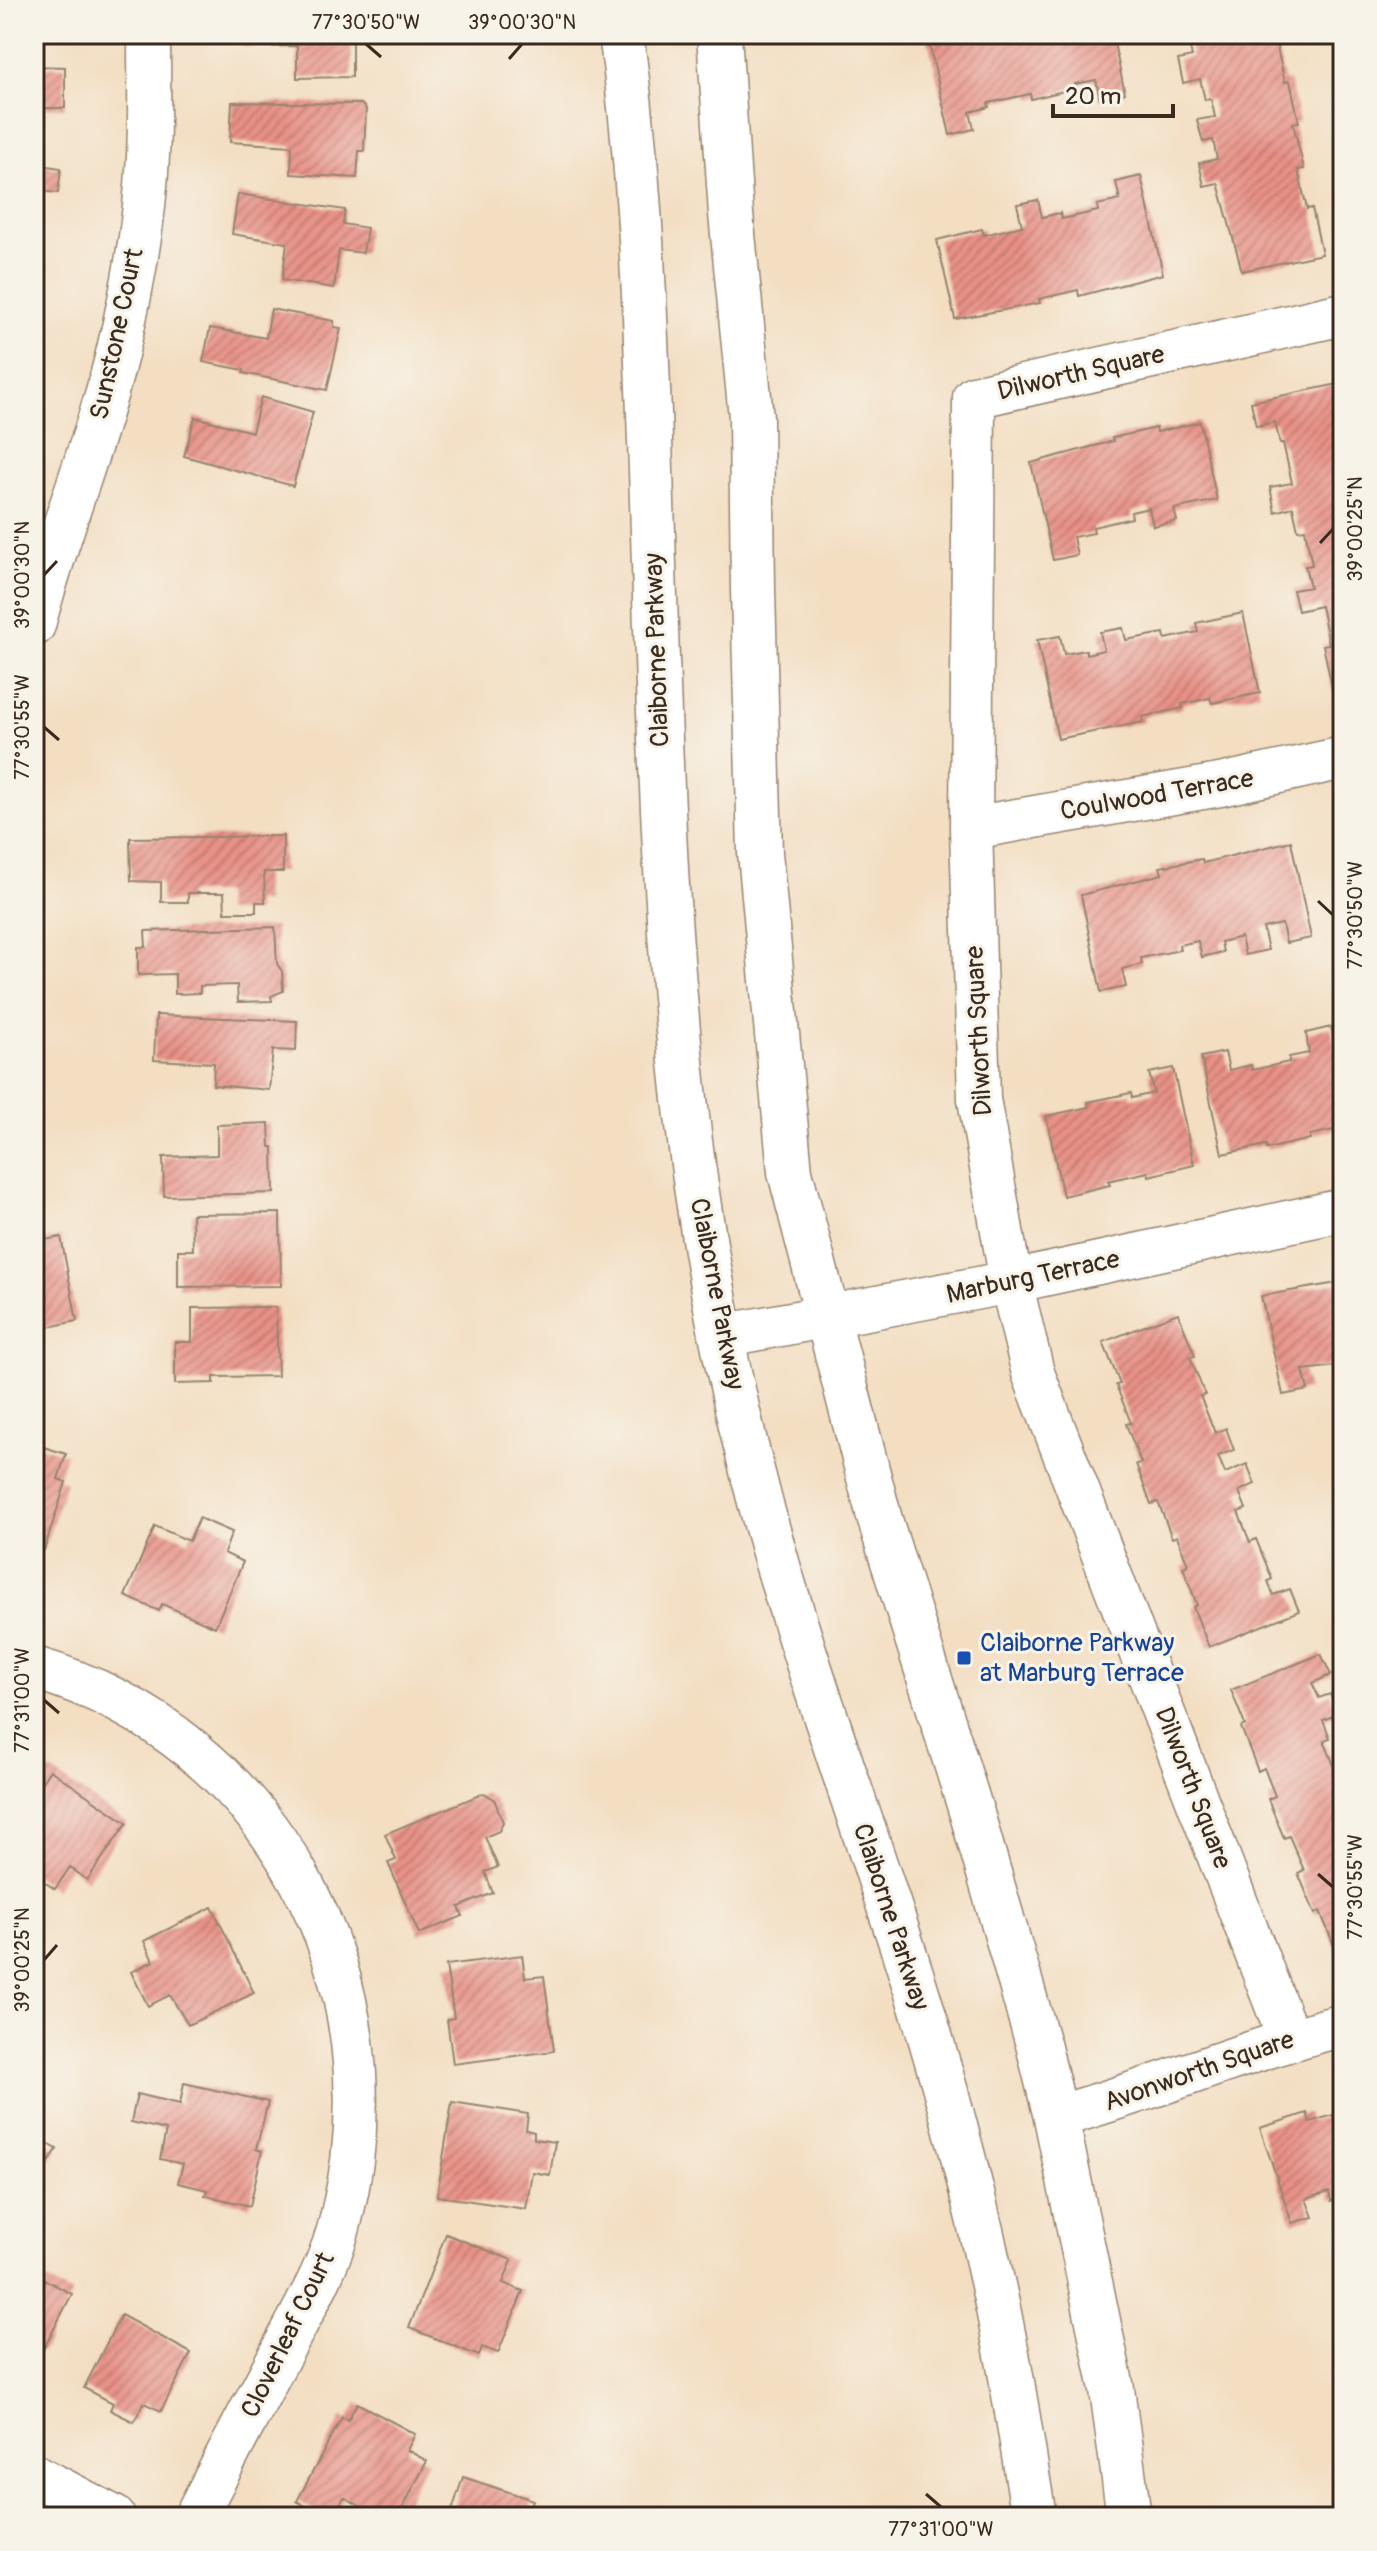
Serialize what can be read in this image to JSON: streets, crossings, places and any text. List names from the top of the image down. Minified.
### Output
{"streets":{"main road":["Claiborne Parkway"],"street":["Sunstone Court","Dilworth Square","Coulwood Terrace","Marburg Terrace","Avonworth Square","Cloverleaf Court"]},"crossings":[["Dilworth Square","Coulwood Terrace"],["Dilworth Square","Marburg Terrace"],["Dilworth Square","Avonworth Square"],["Claiborne Parkway","Marburg Terrace"]],"places":{"transit":["Claiborne Parkway at Marburg Terrace"]},"scale_bar":"20 m","coordinates":["77°30'50\"W","39°00'30\"N","39°00'25\"N","77°30'55\"W","77°31'00\"W"]}
